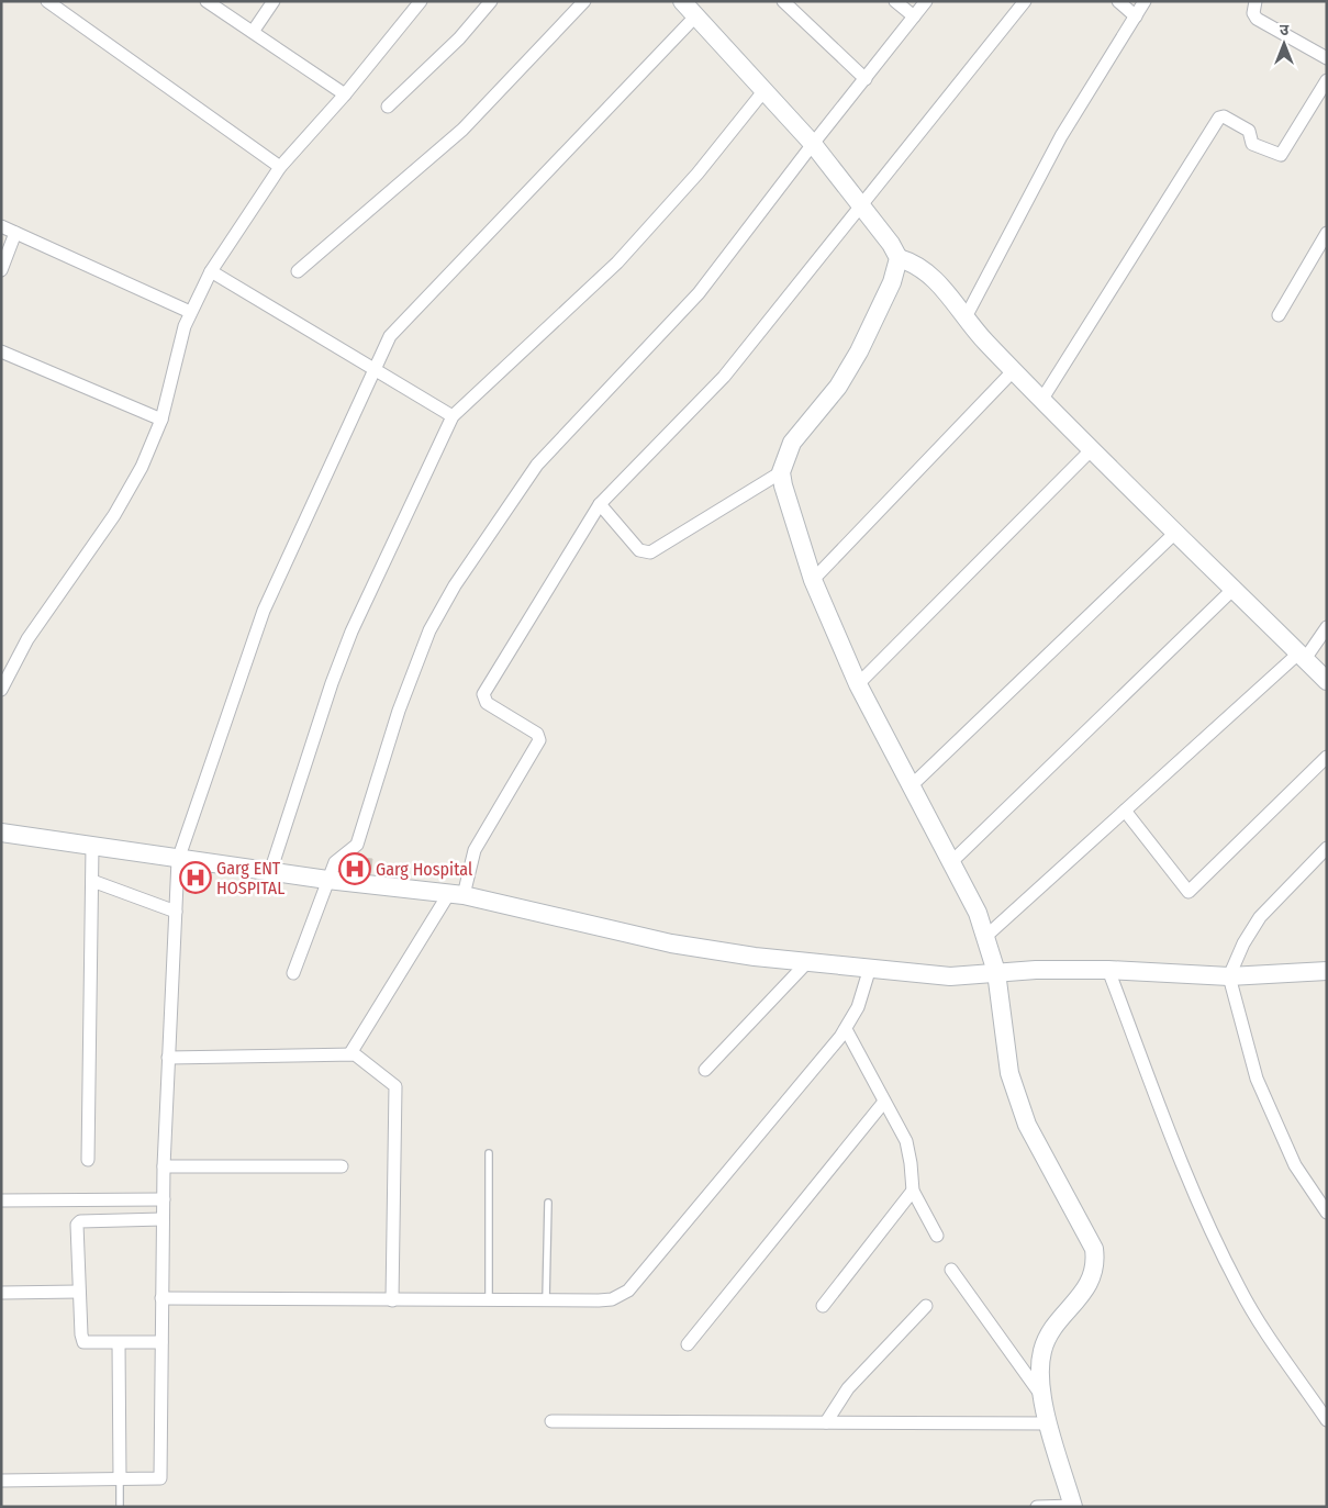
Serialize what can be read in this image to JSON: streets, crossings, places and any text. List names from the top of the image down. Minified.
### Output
{"places":{"hospital":["Garg Hospital","Garg ENT HOSPITAL"]},"north":"top"}
